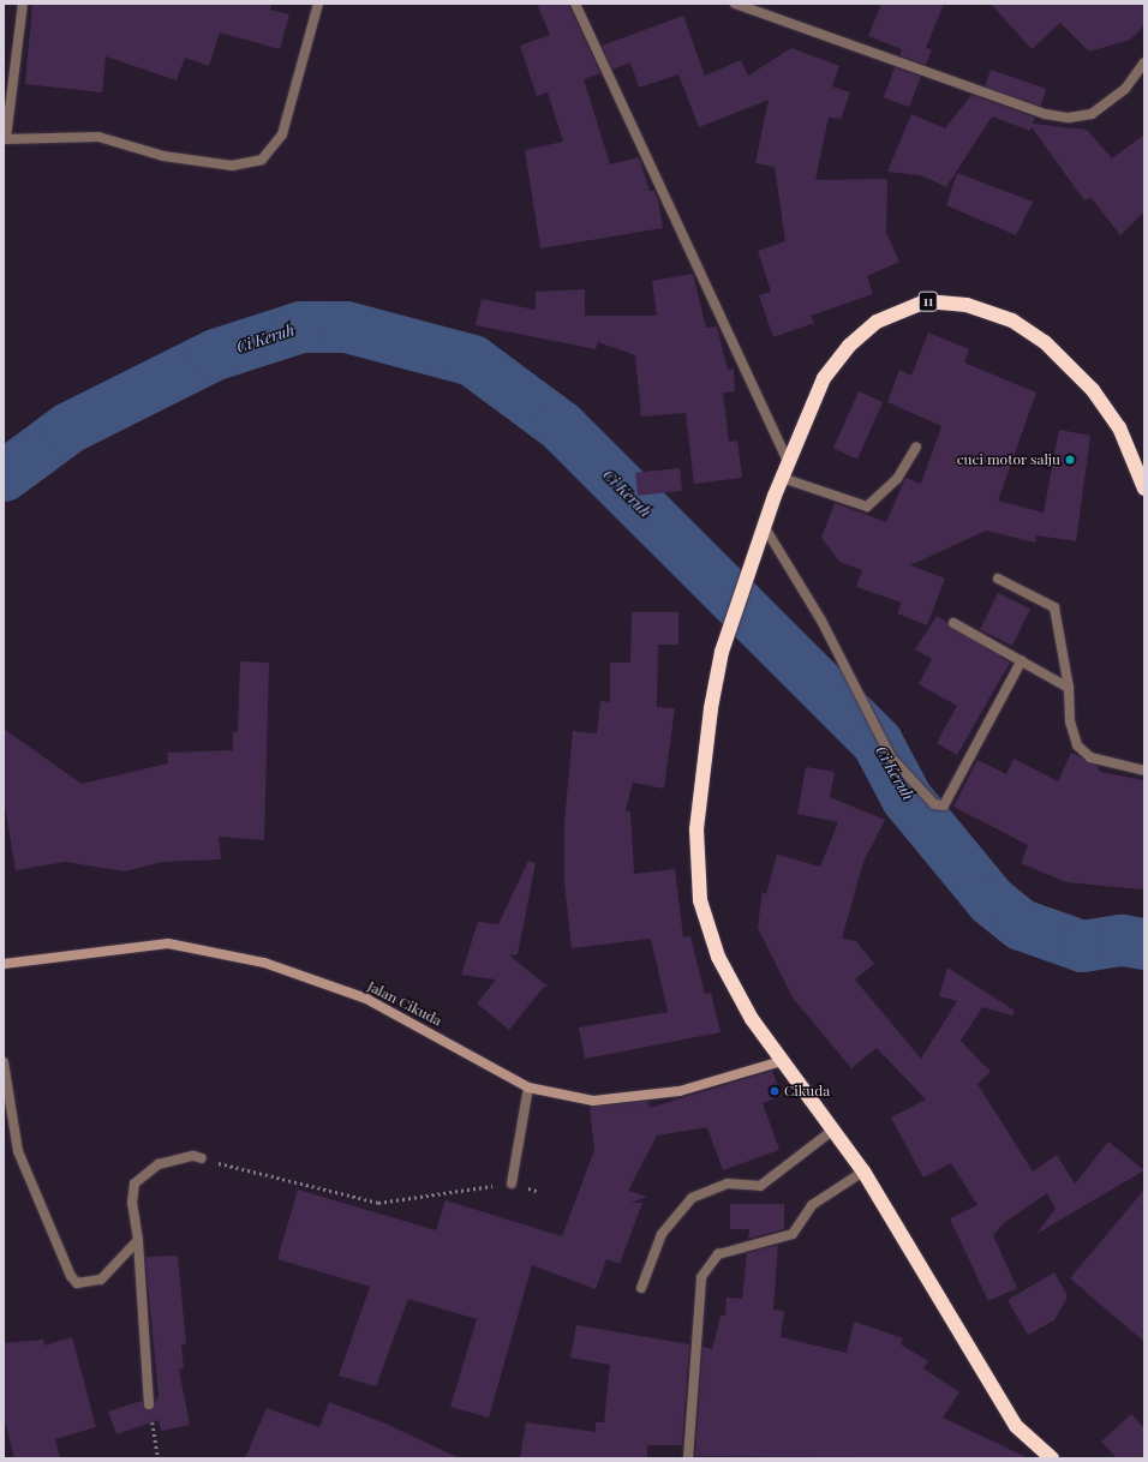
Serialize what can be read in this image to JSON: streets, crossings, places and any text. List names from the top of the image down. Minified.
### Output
{"streets":{"highway":["11"],"street":["Jalan Cikuda"]},"crossings":[["11","Jalan Cikuda"]],"water":["Ci Keruh"],"places":["cuci motor salju","Cikuda"]}
